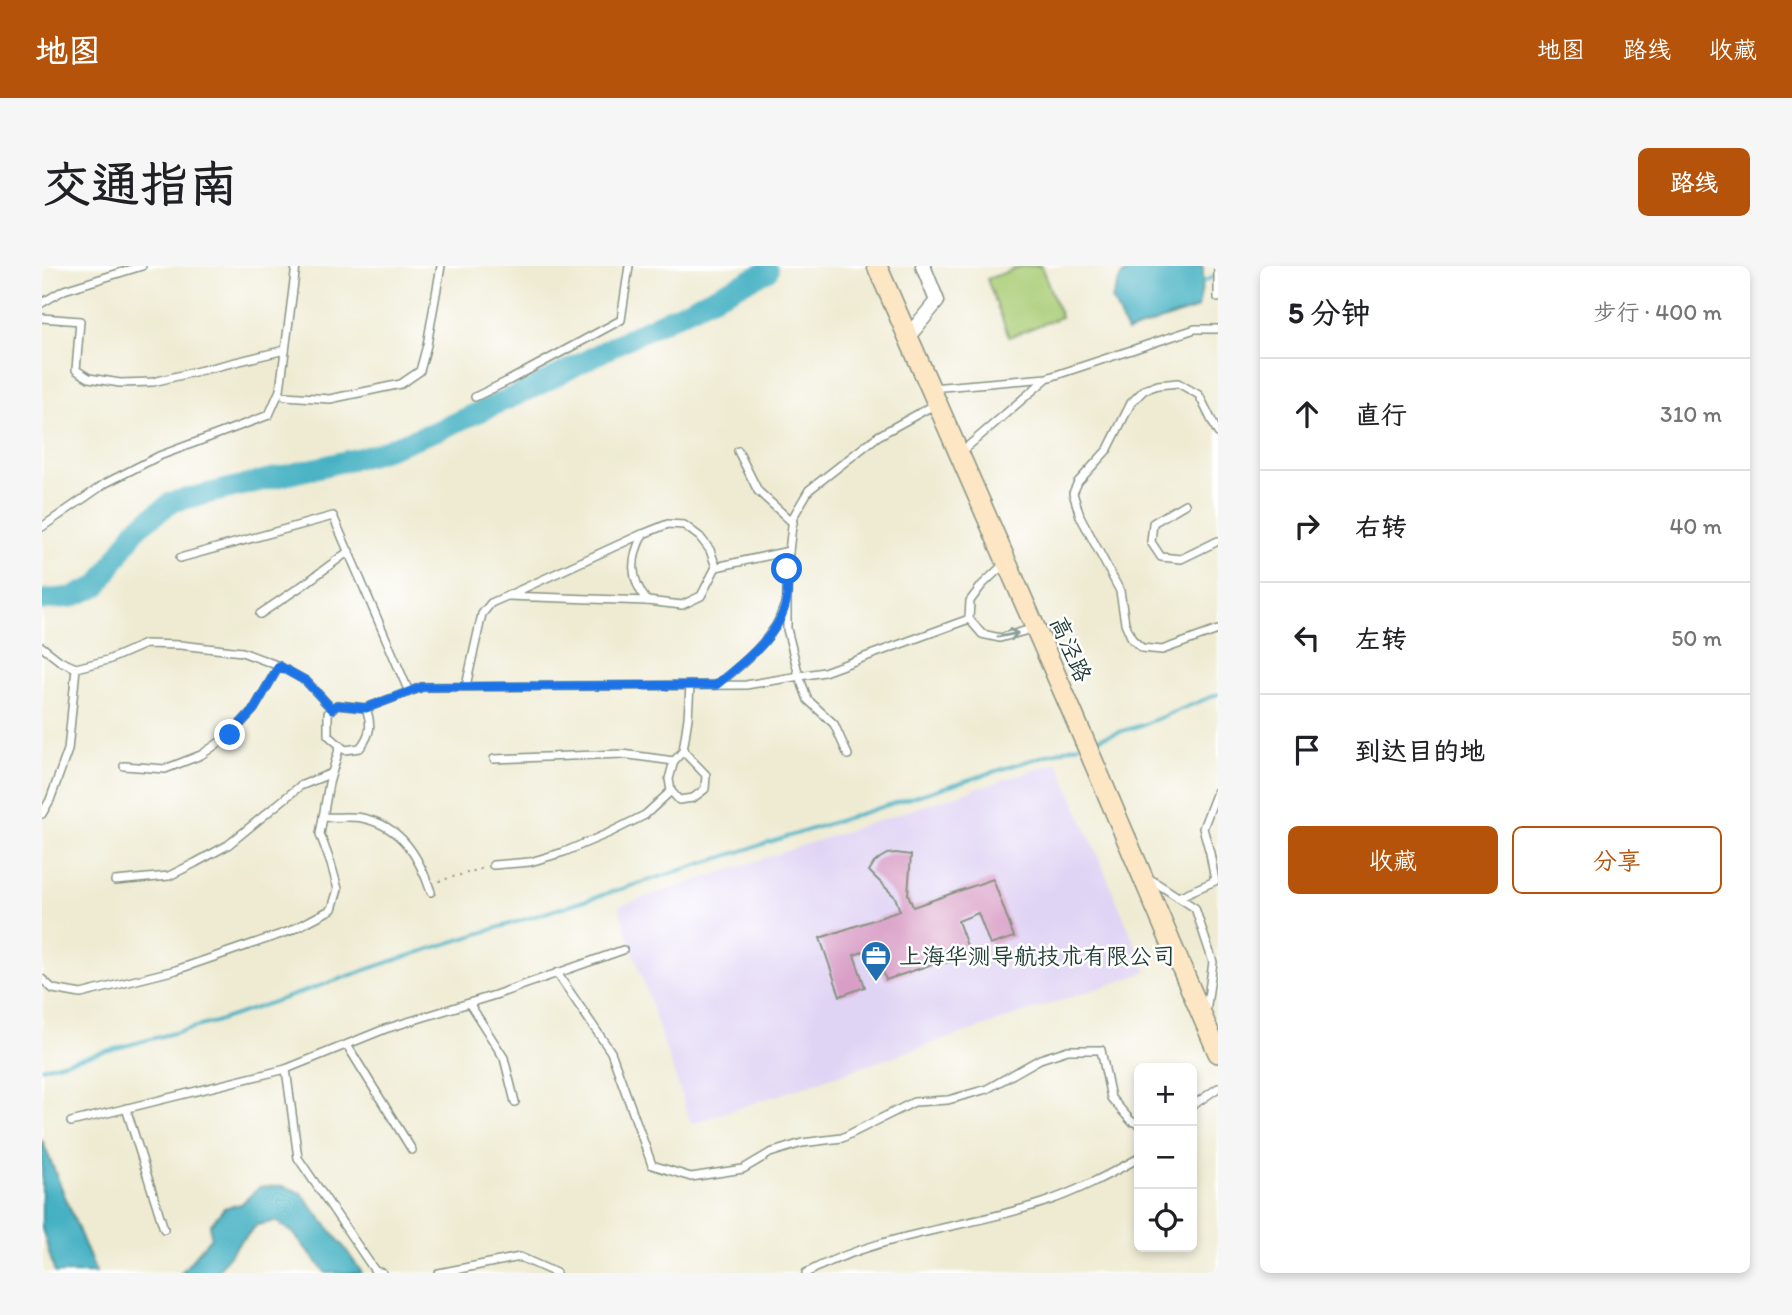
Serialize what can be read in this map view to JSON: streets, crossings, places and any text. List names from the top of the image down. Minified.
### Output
{"streets":{"main road":["高泾路"]},"places":{"office":["上海华测导航技术有限公司"]},"page":{"header":"地图","nav":["地图","路线","收藏"],"buttons":["路线",["收藏","分享"]],"title":"交通指南","heading":["5 分钟","步行 · 400 m"],"list":[["直行","310 m"],["右转","40 m"],["左转","50 m"],"到达目的地"],"map_buttons":["+","−"]}}
